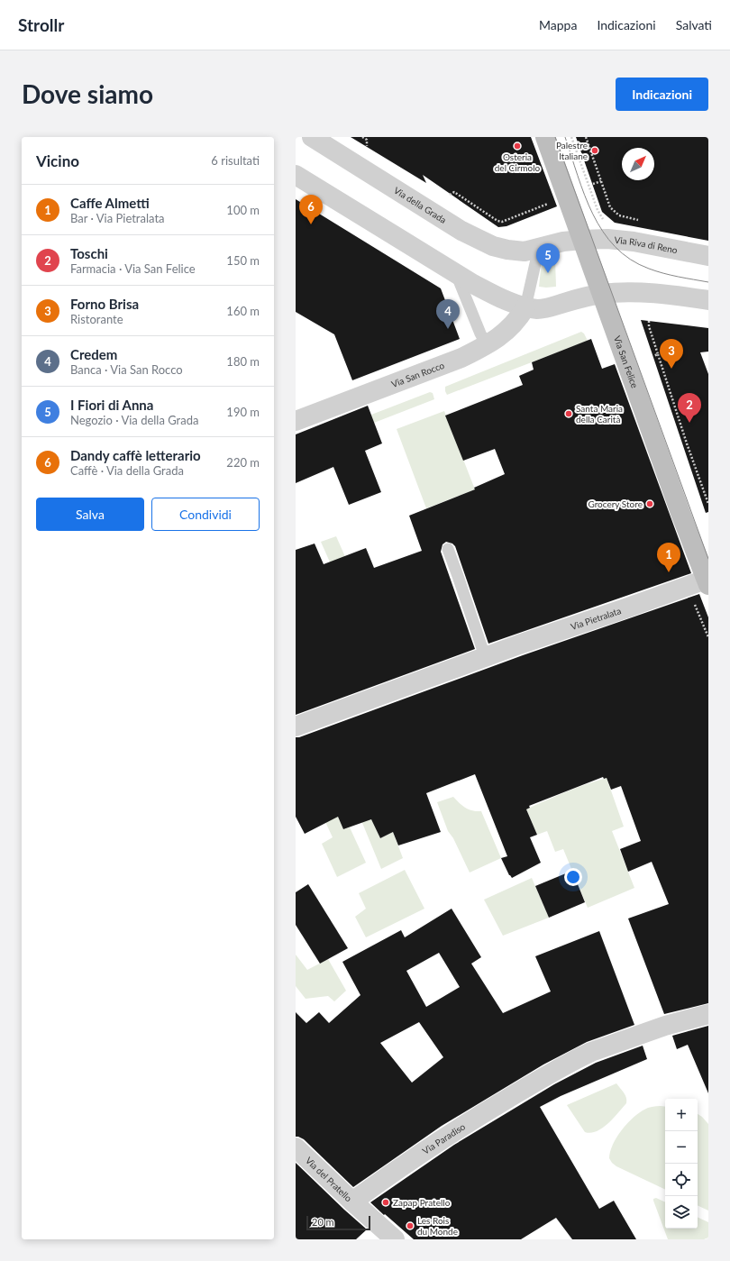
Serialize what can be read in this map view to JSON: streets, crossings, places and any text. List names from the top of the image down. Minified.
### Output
{"streets":{"street":["Via della Grada","Via Riva di Reno","Via San Felice","Via San Rocco","Via Pietralata","Via Paradiso","Via del Pratello"]},"crossings":[["Via della Grada","Via Riva di Reno"],["Via della Grada","Via San Felice"],["Via Riva di Reno","Via San Felice"],["Via San Felice","Via Pietralata"],["Via Paradiso","Via del Pratello"]],"places":["Osteria del Cirmolo","Palestre Italiane","Santa Maria della Carità","Grocery Store","Zapap Pratello","Les Rois du Monde"],"scale_bar":"20 m","north":"top right","page":{"header":"Strollr","nav":["Mappa","Indicazioni","Salvati"],"buttons":["Indicazioni",["Salva","Condividi"]],"title":"Dove siamo","heading":["Vicino","6 risultati"],"list":[{"mark":"1","name":"Caffe Almetti","note":"Bar · Via Pietralata","value":"100 m"},{"mark":"2","name":"Toschi","note":"Farmacia · Via San Felice","value":"150 m"},{"mark":"3","name":"Forno Brisa","note":"Ristorante","value":"160 m"},{"mark":"4","name":"Credem","note":"Banca · Via San Rocco","value":"180 m"},{"mark":"5","name":"I Fiori di Anna","note":"Negozio · Via della Grada","value":"190 m"},{"mark":"6","name":"Dandy caffè letterario","note":"Caffè · Via della Grada","value":"220 m"}],"pins":["6","5","4","3","2","1"],"map_buttons":["+","−"],"scale":"20 m"}}
